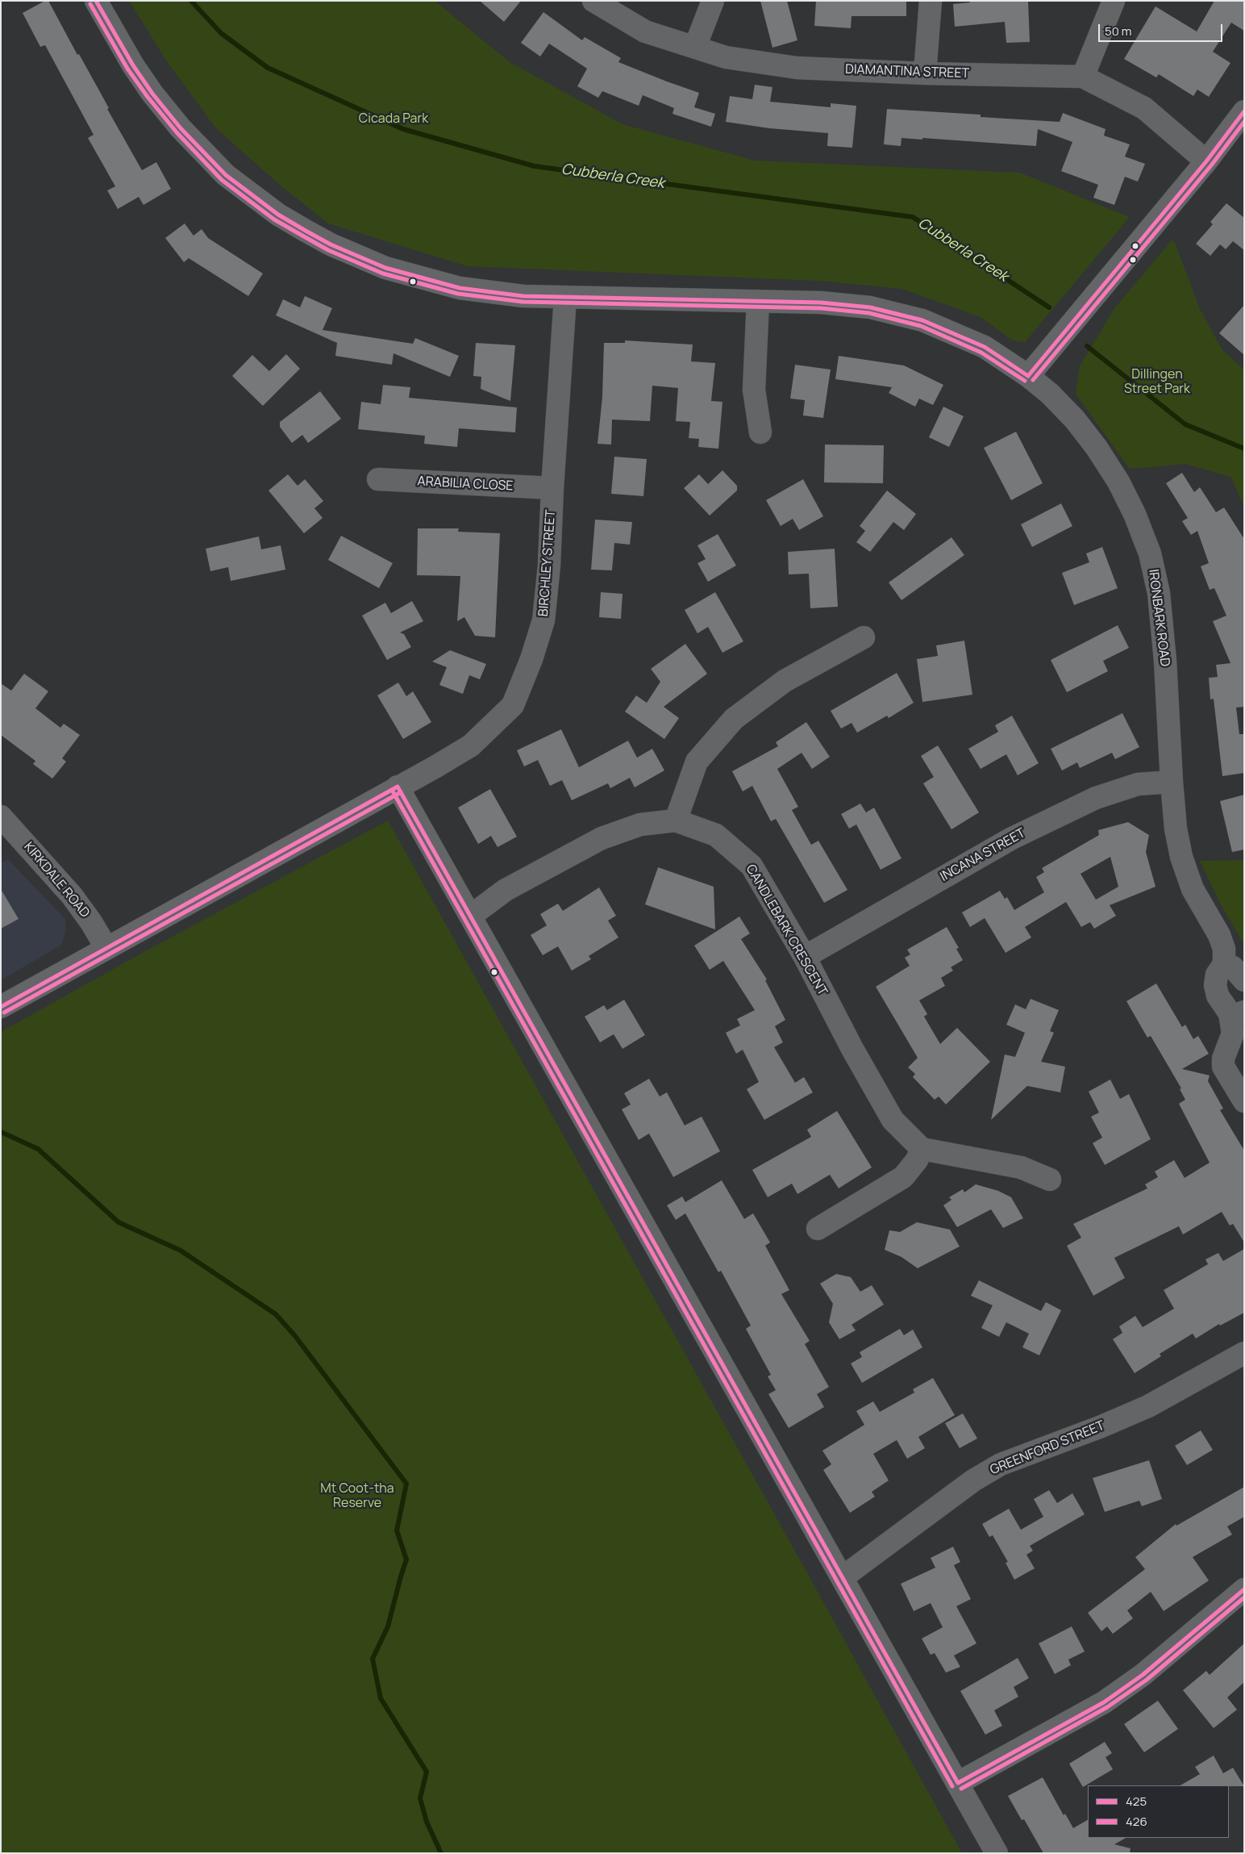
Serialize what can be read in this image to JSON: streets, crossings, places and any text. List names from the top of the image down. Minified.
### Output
{"streets":{"street":["DIAMANTINA STREET","ARABILIA CLOSE","BIRCHLEY STREET","IRONBARK ROAD","INCANA STREET","KIRKDALE ROAD","CANDLEBARK CRESCENT","GREENFORD STREET"]},"crossings":[["ARABILIA CLOSE","BIRCHLEY STREET"],["BIRCHLEY STREET","IRONBARK ROAD"],["BIRCHLEY STREET","KIRKDALE ROAD"],["IRONBARK ROAD","INCANA STREET"],["INCANA STREET","CANDLEBARK CRESCENT"]],"water":["Cubberla Creek"],"parks":["Cicada Park","Dillingen Street Park","Mt Coot-tha Reserve"],"lines":["transit line 425","transit line 426"],"legend":["425","426"],"scale_bar":"50 m"}
